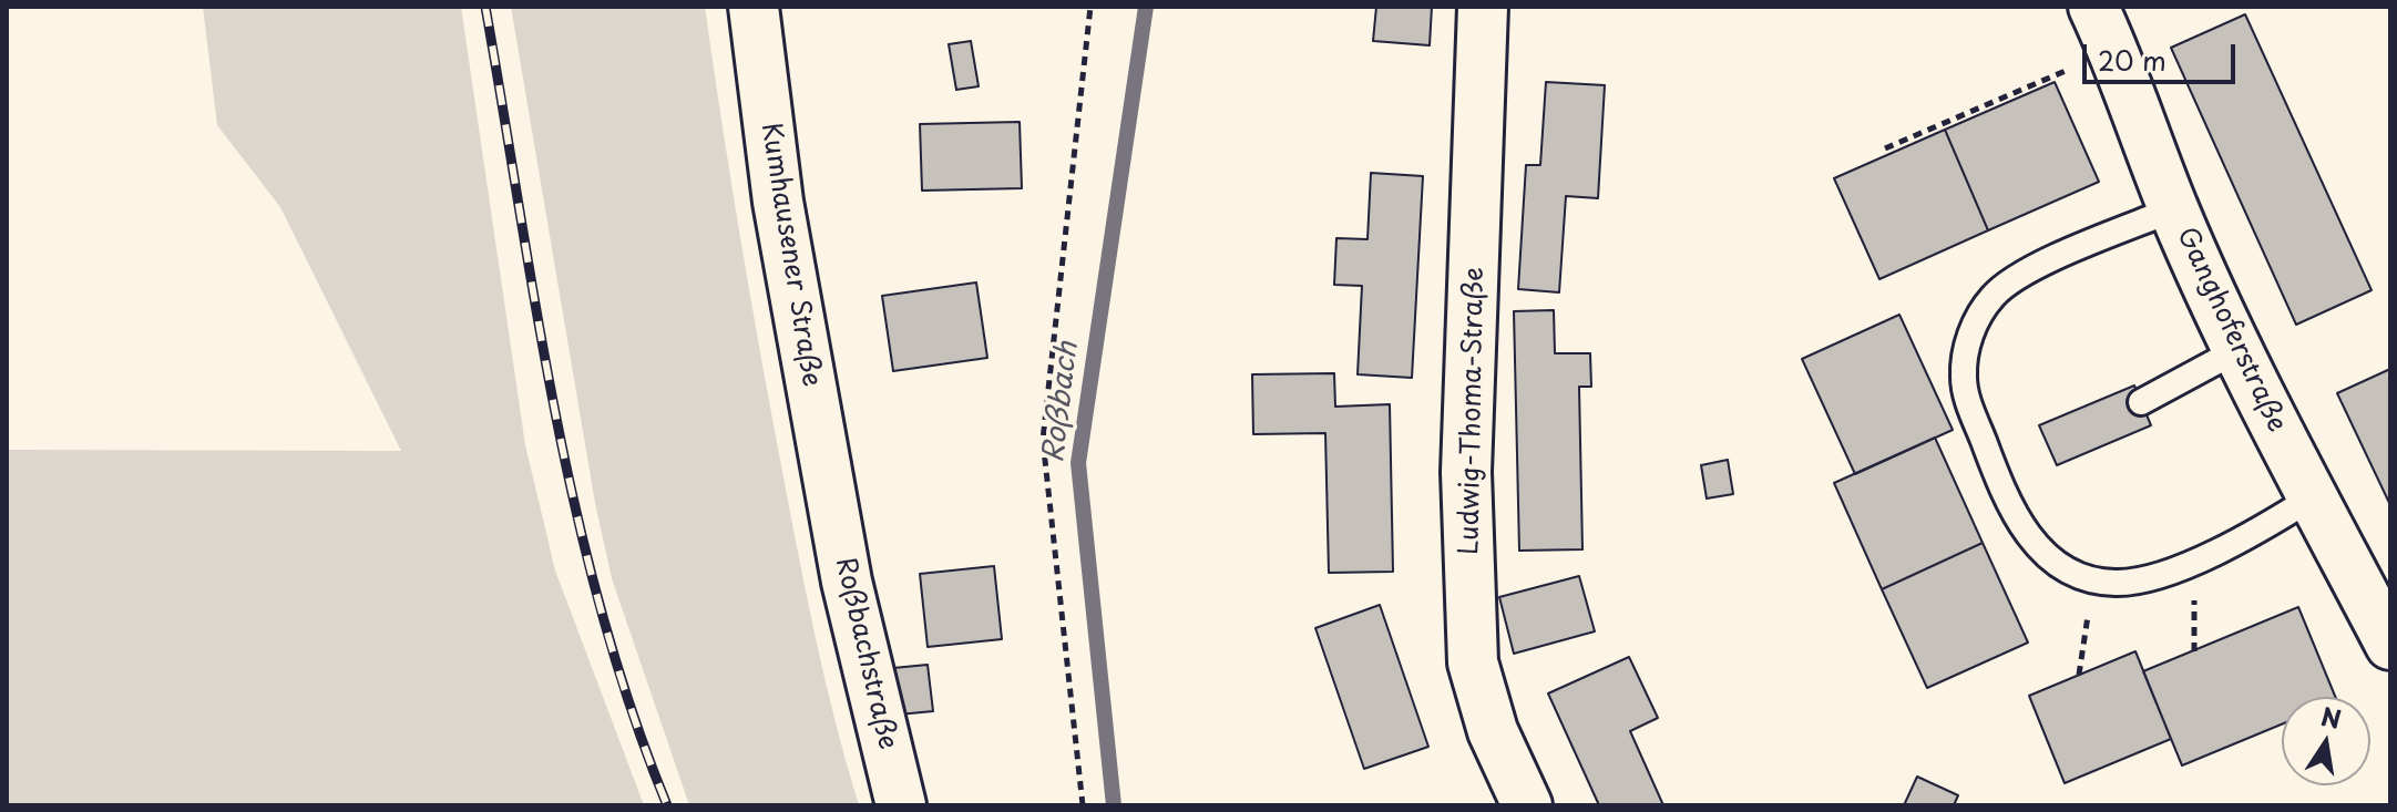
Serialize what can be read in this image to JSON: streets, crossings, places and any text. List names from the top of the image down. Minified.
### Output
{"streets":{"street":["Kumhausener Straße","Ganghoferstraße","Ludwig-Thoma-Straße","Roßbachstraße"]},"crossings":[["Kumhausener Straße","Roßbachstraße"]],"water":["Roßbach"],"scale_bar":"20 m","north":"top"}
